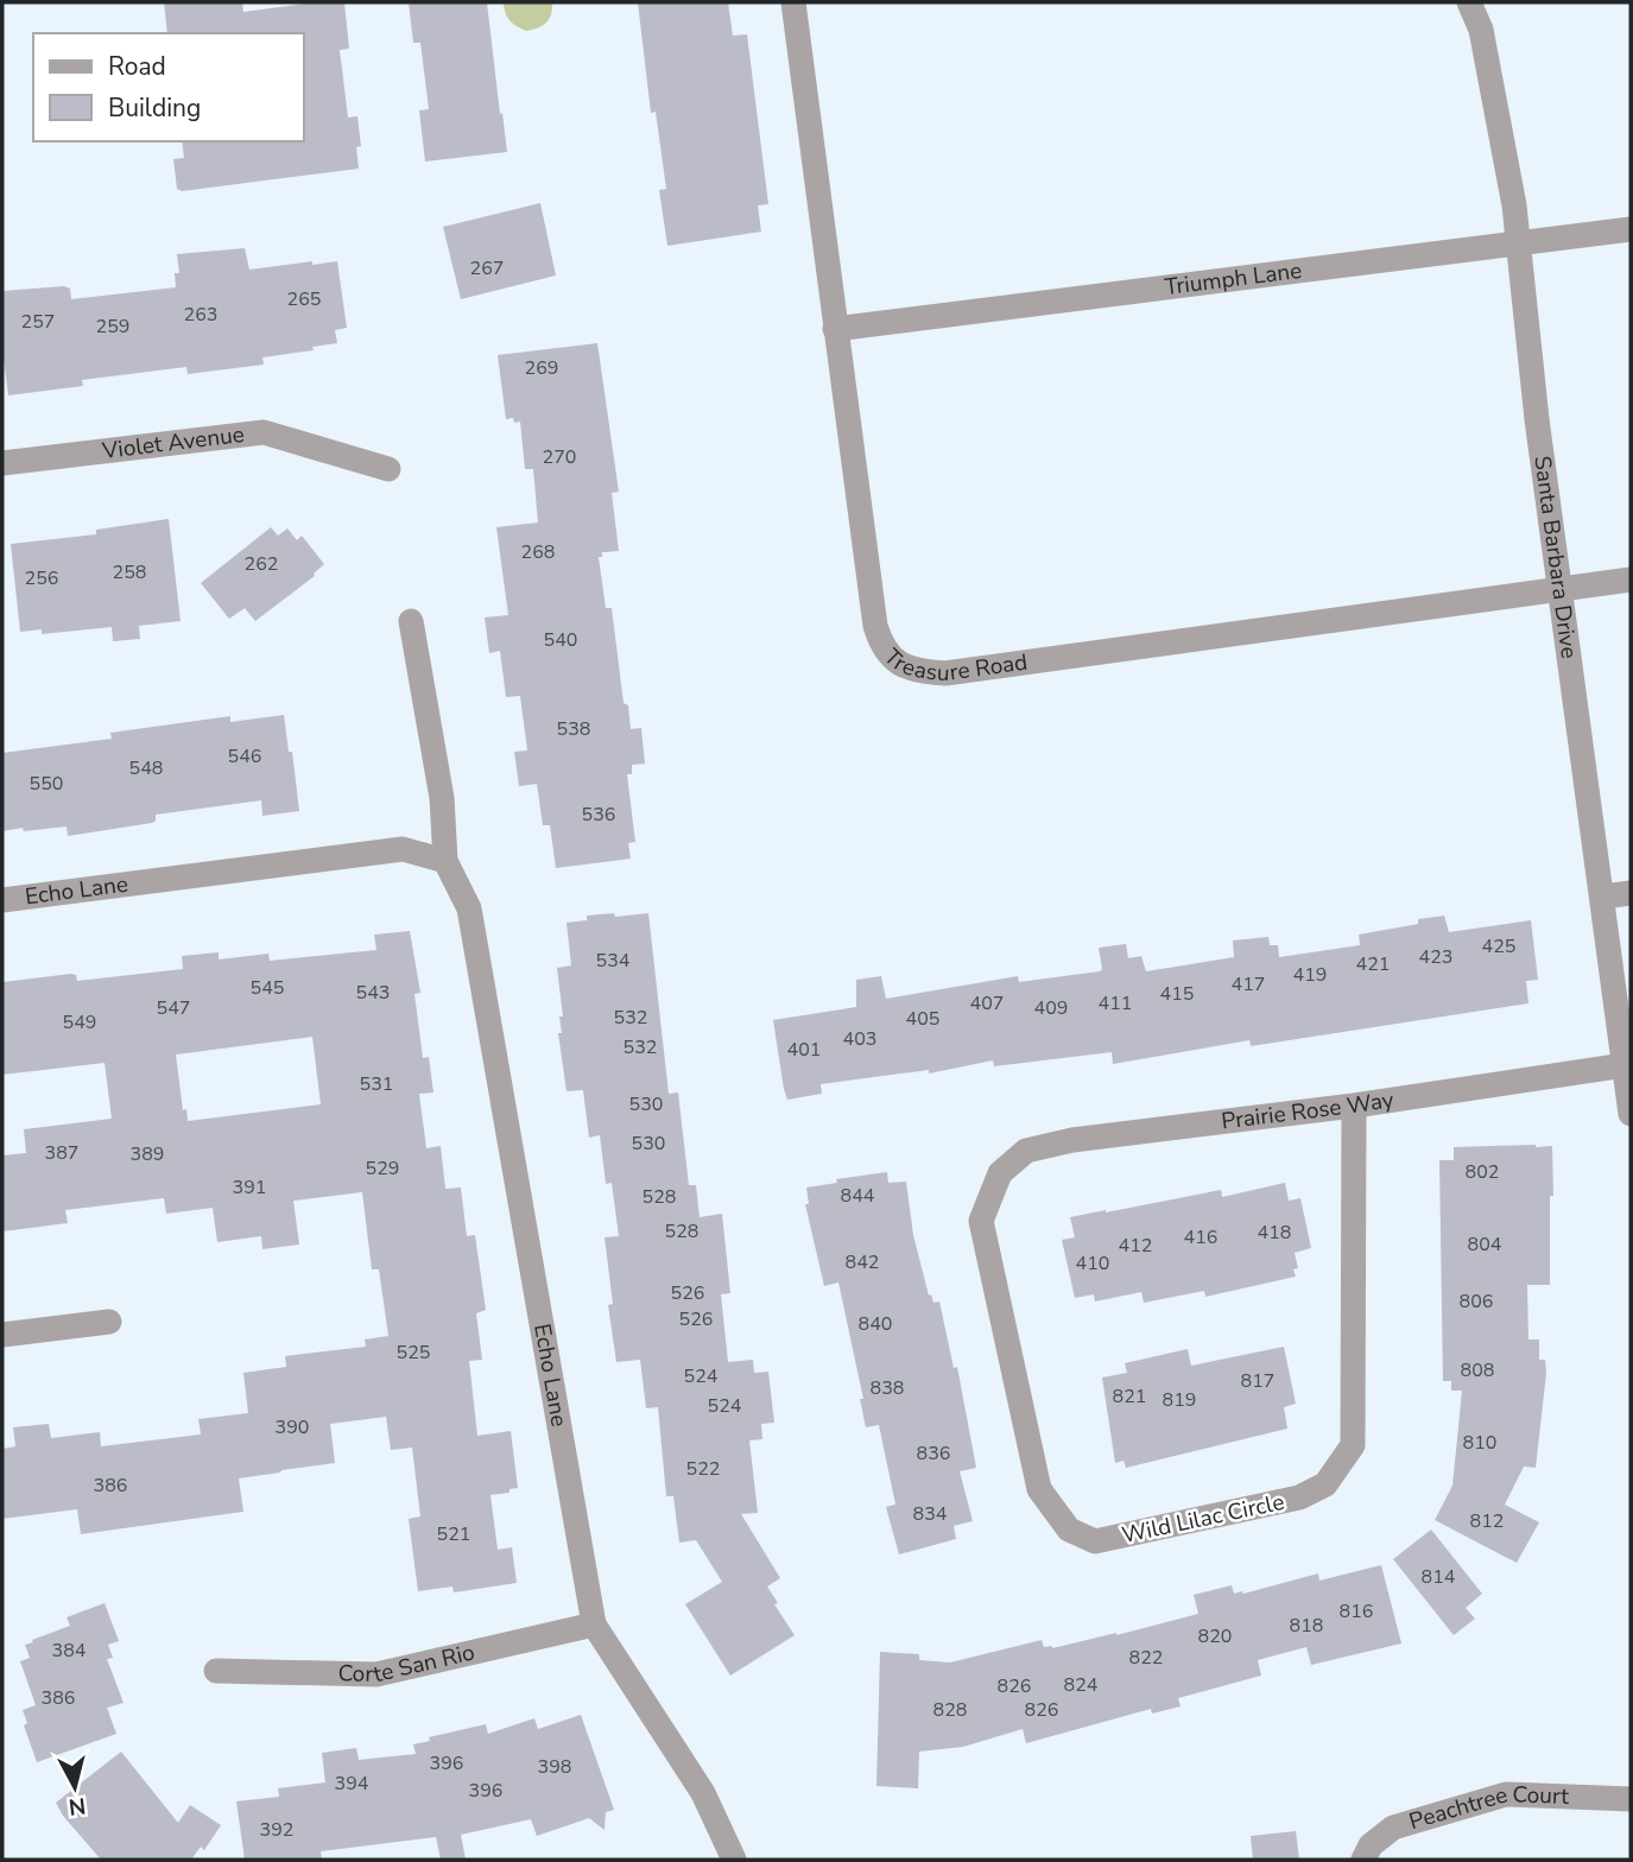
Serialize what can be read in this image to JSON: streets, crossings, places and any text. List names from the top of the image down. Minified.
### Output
{"streets":{"street":["Triumph Lane","Violet Avenue","Santa Barbara Drive","Treasure Road","Echo Lane","Prairie Rose Way","Wild Lilac Circle","Corte San Rio","Peachtree Court"]},"crossings":[["Triumph Lane","Santa Barbara Drive"],["Triumph Lane","Treasure Road"],["Santa Barbara Drive","Treasure Road"],["Santa Barbara Drive","Prairie Rose Way"],["Echo Lane","Corte San Rio"],["Prairie Rose Way","Wild Lilac Circle"]],"house_numbers":["267","265","263","257","259","269","270","268","262","258","256","540","538","546","548","550","536","425","423","534","421","419","417","545","543","415","407","411","547","409","532","405","549","403","532","401","531","530","530","387","389","529","802","391","844","528","528","418","416","804","412","842","410","526","806","526","840","525","808","524","817","838","821","819","524","390","810","836","522","386","834","812","521","814","816","818","820","384","822","824","826","386","828","826","396","398","394","396","392"],"legend":["Road","Building"],"north":"bottom"}
